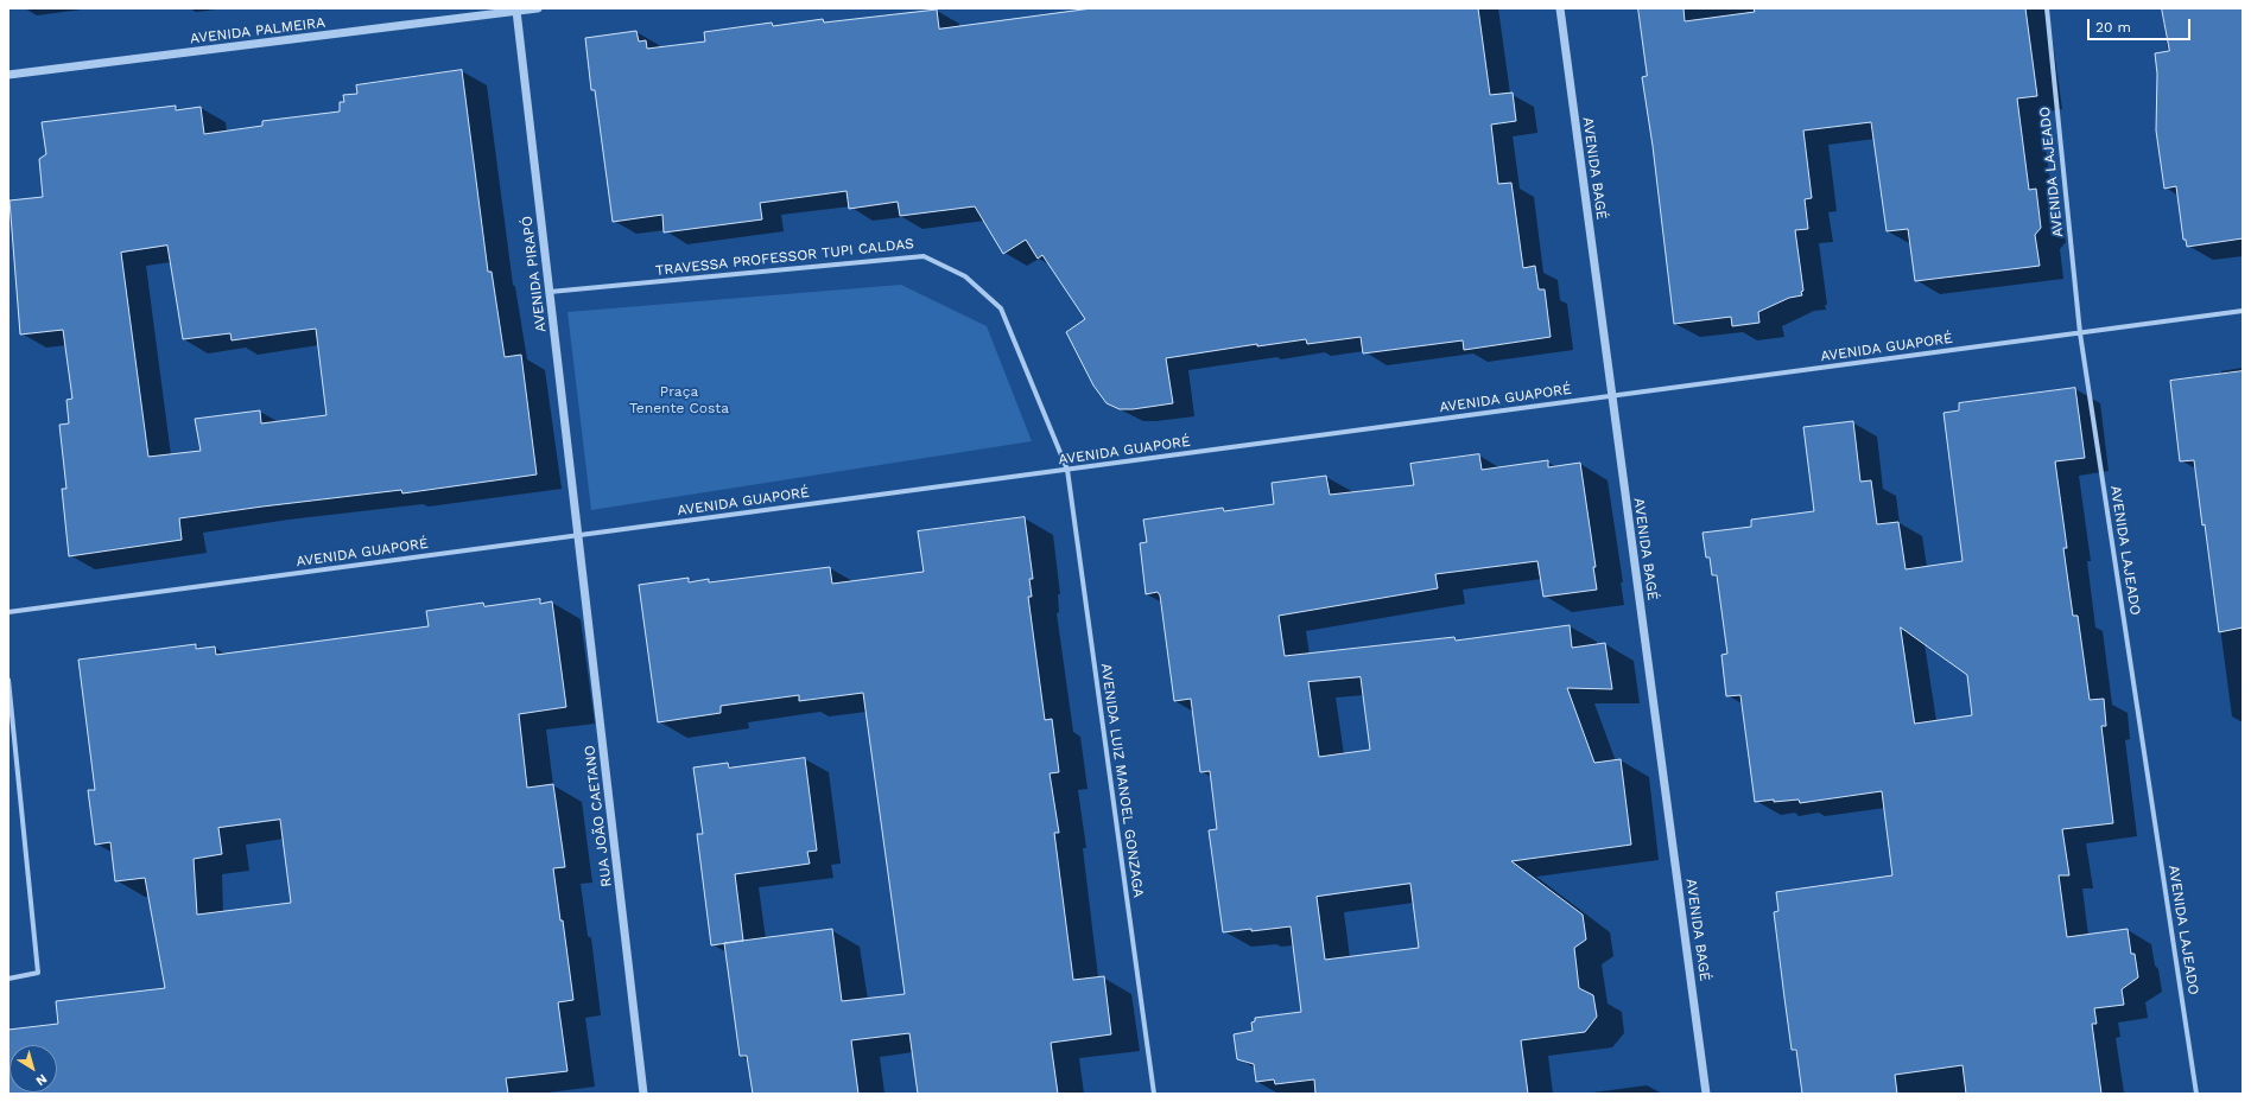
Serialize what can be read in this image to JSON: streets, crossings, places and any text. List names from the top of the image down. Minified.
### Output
{"streets":{"street":["AVENIDA PALMEIRA","AVENIDA BAGÉ","AVENIDA LAJEADO","TRAVESSA PROFESSOR TUPI CALDAS","AVENIDA PIRAPÓ","AVENIDA GUAPORÉ","AVENIDA LUIZ MANOEL GONZAGA","RUA JOÃO CAETANO"]},"crossings":[["AVENIDA PALMEIRA","AVENIDA PIRAPÓ"],["AVENIDA BAGÉ","AVENIDA GUAPORÉ"],["AVENIDA LAJEADO","AVENIDA GUAPORÉ"],["TRAVESSA PROFESSOR TUPI CALDAS","AVENIDA PIRAPÓ"],["TRAVESSA PROFESSOR TUPI CALDAS","AVENIDA GUAPORÉ"],["TRAVESSA PROFESSOR TUPI CALDAS","AVENIDA LUIZ MANOEL GONZAGA"],["AVENIDA PIRAPÓ","AVENIDA GUAPORÉ"],["AVENIDA PIRAPÓ","RUA JOÃO CAETANO"],["AVENIDA GUAPORÉ","AVENIDA LUIZ MANOEL GONZAGA"],["AVENIDA GUAPORÉ","RUA JOÃO CAETANO"]],"parks":["Praça Tenente Costa"],"scale_bar":"20 m","north":"bottom right"}
